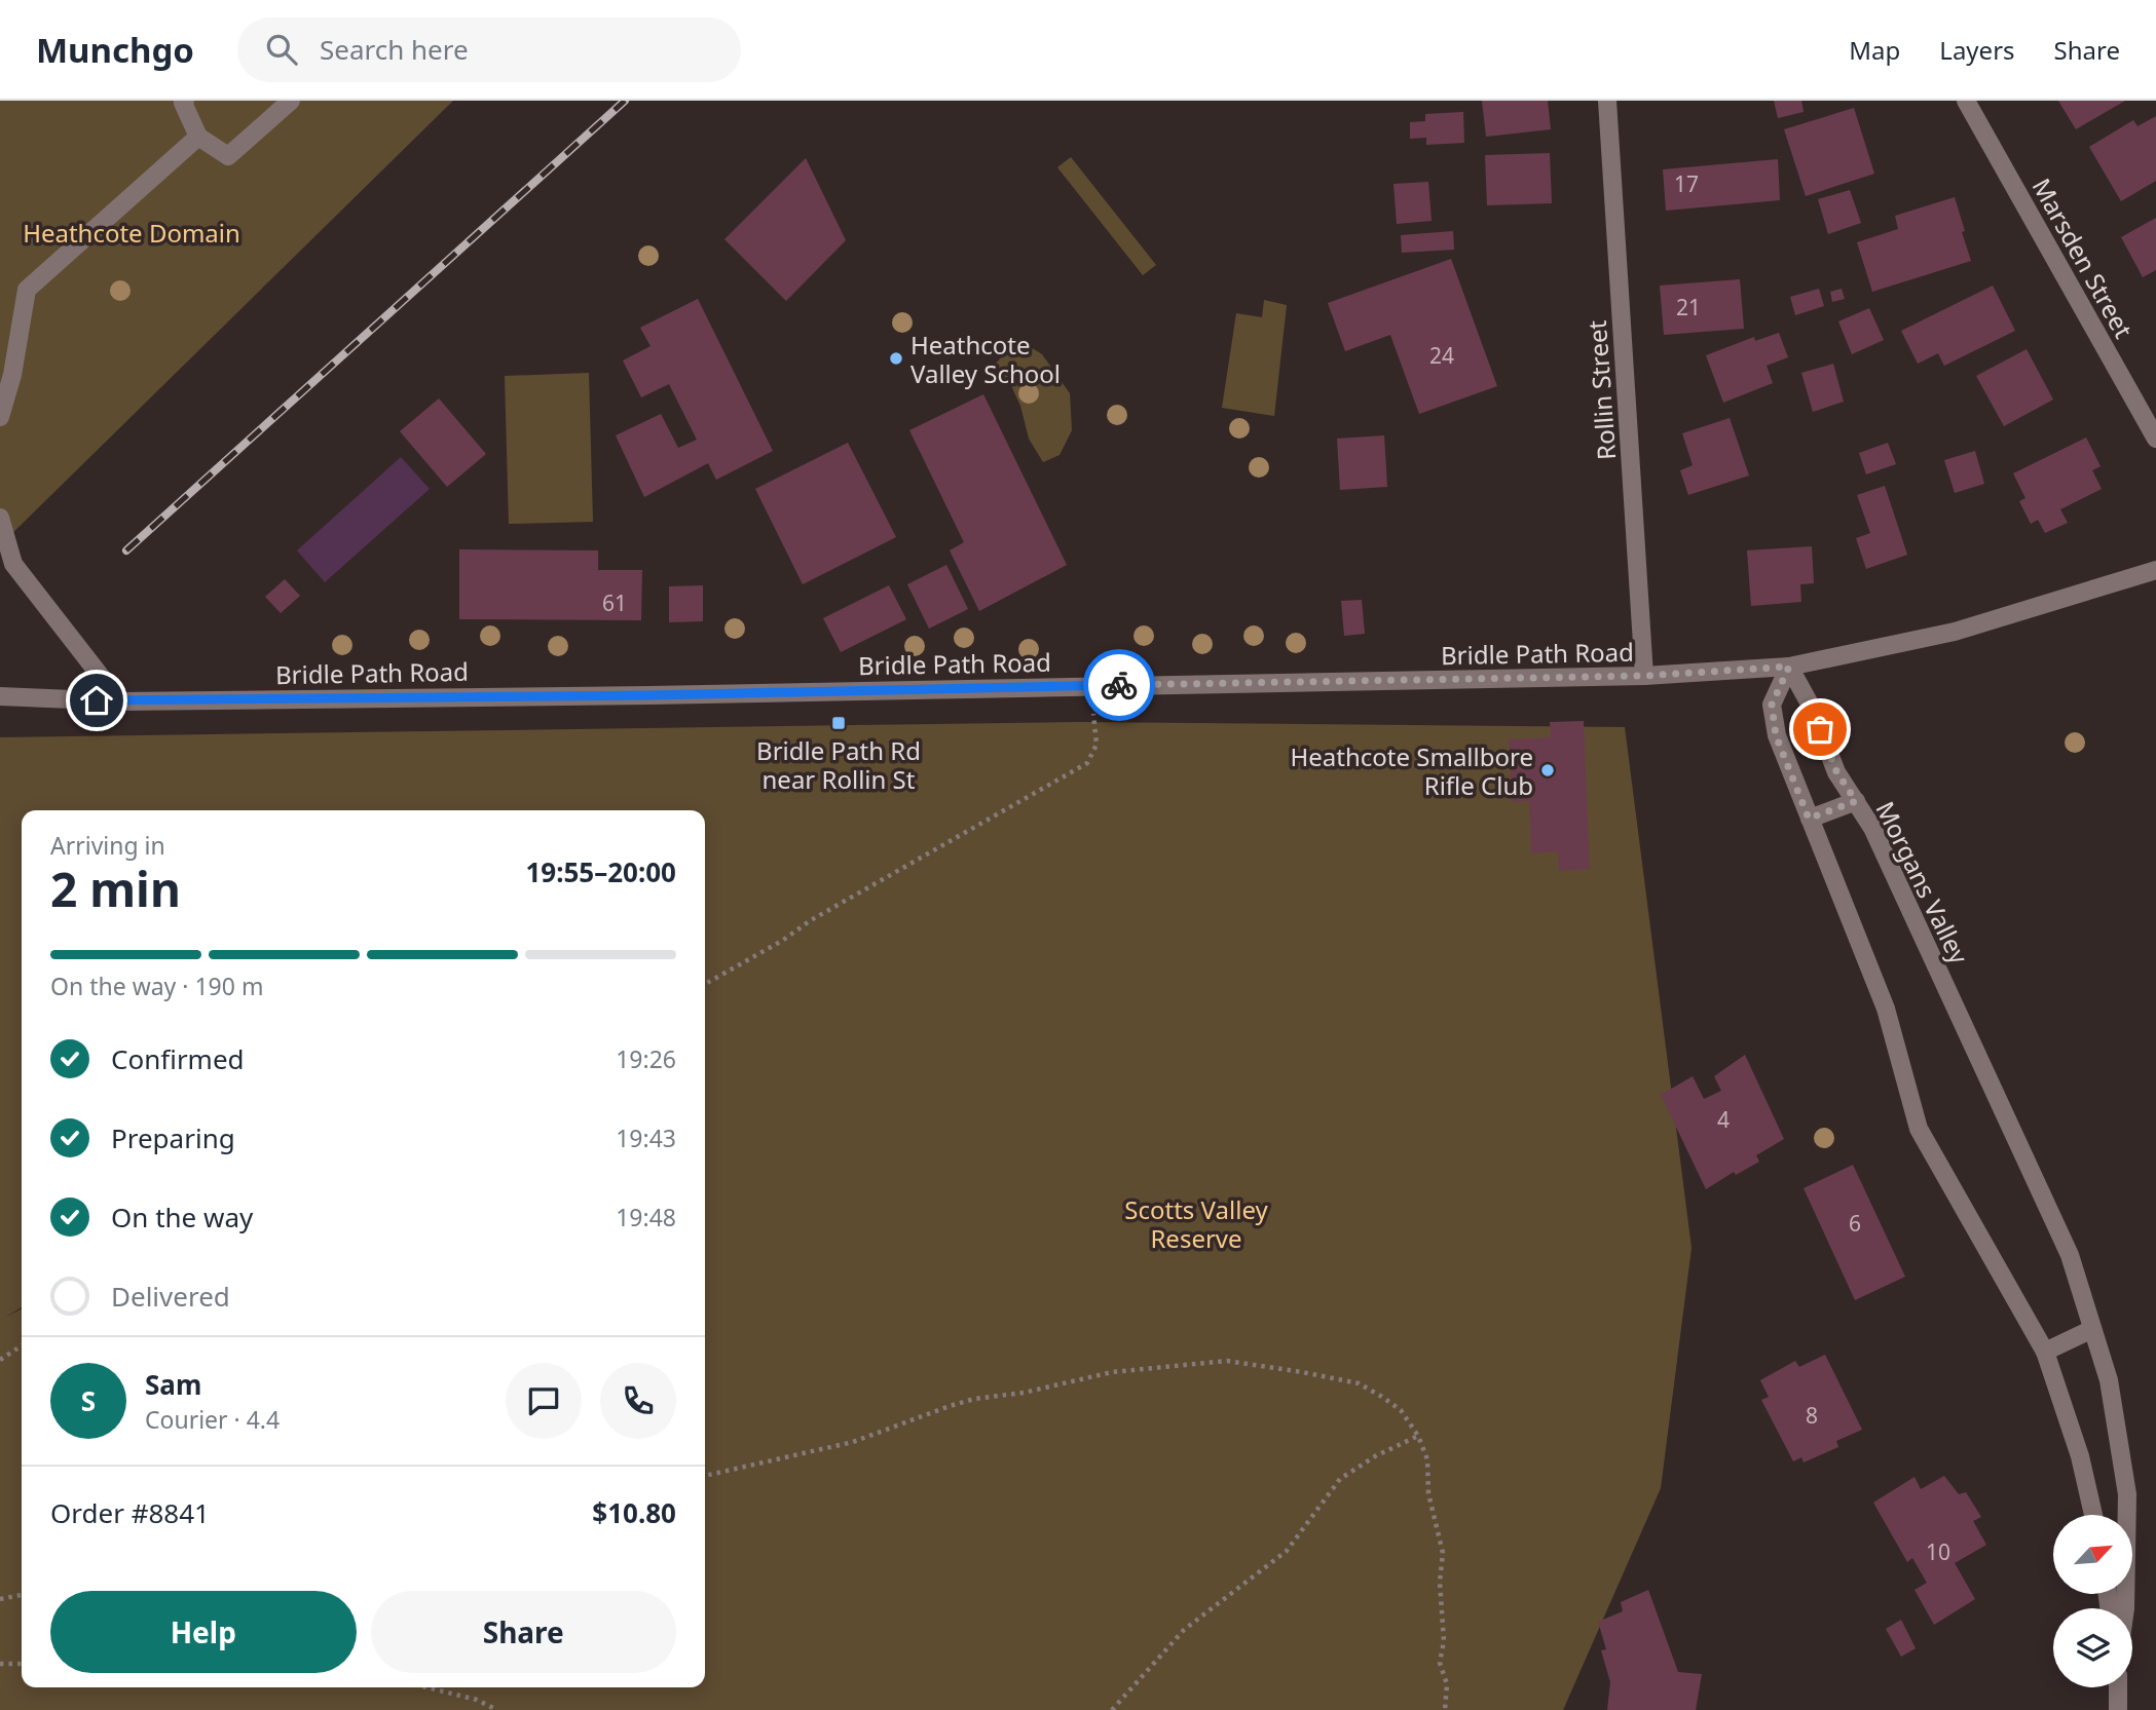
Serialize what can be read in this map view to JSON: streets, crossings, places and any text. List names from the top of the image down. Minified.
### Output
{"streets":{"street":["Marsden Street","Rollin Street","Bridle Path Road","Morgans Valley"]},"crossings":[["Rollin Street","Bridle Path Road"],["Bridle Path Road","Morgans Valley"]],"parks":["Heathcote Domain","Scotts Valley Reserve"],"places":{"other":["Heathcote Valley School","Heathcote Smallbore Rifle Club"],"transit":["Bridle Path Rd near Rollin St"]},"house_numbers":["17","21","24","61","4","6","8","10"],"north":"top right","page":{"header":"Munchgo","search":"Search here","nav":["Map","Layers","Share"],"heading":["2 min","Arriving in","19:55–20:00"],"panel":["Sam","Courier · 4.4","Order #8841","$10.80"],"bar":"On the way · 190 m","list":[["Confirmed","19:26"],["Preparing","19:43"],["On the way","19:48"],"Delivered"],"round":"S","buttons":["Help","Share"]}}
